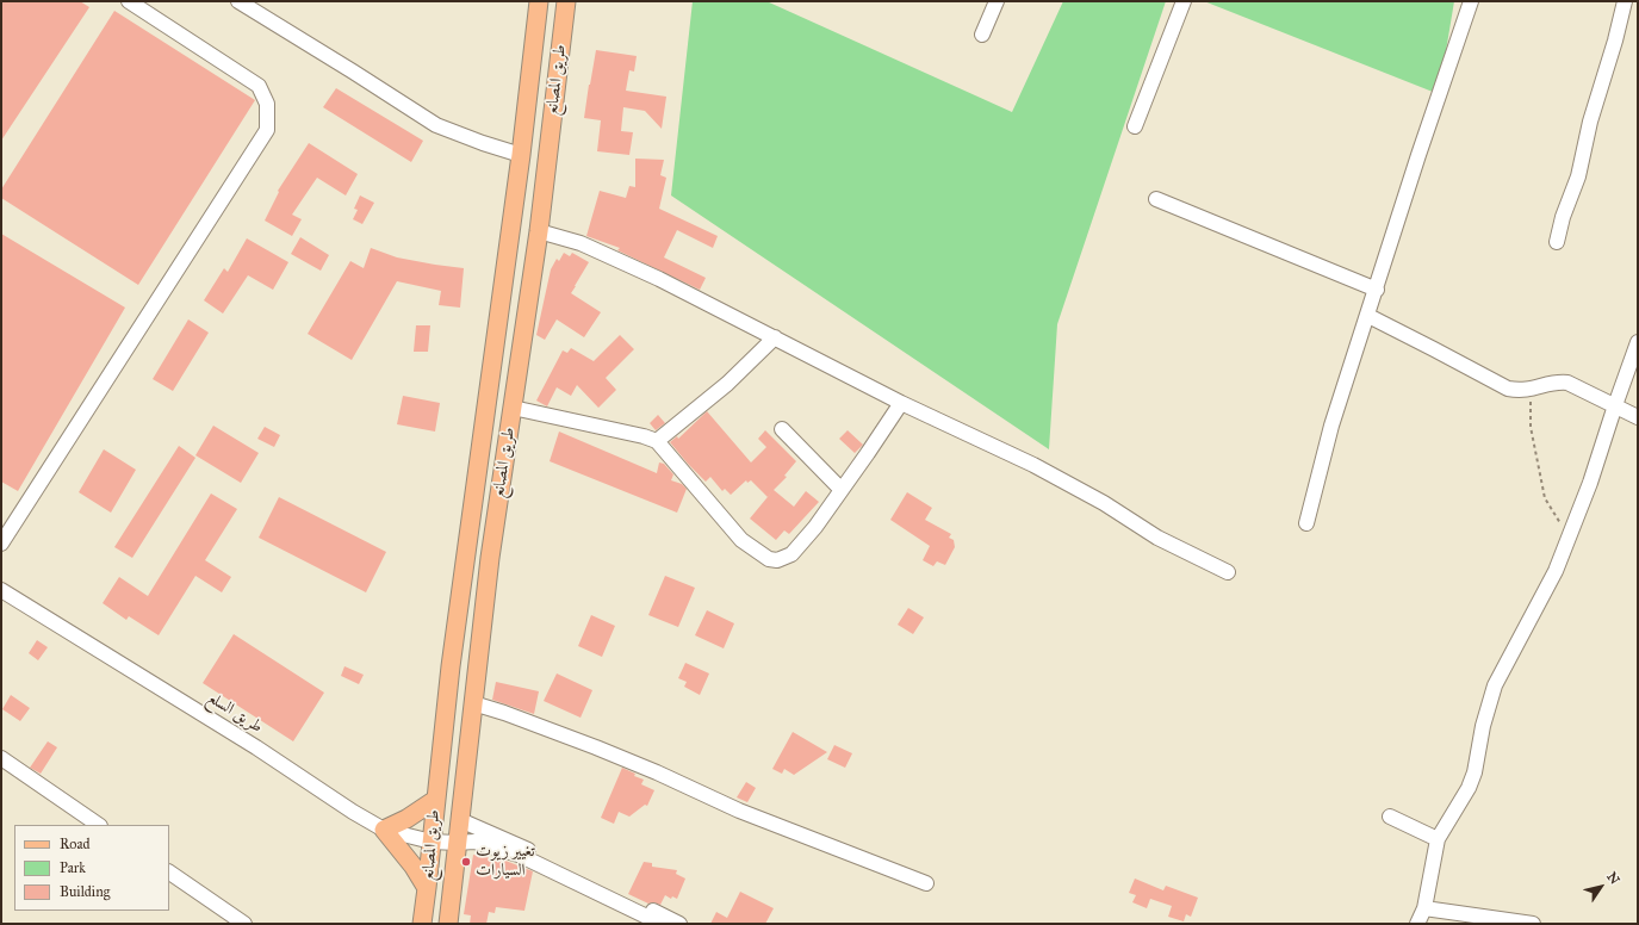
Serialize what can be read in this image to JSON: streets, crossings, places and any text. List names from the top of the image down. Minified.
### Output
{"streets":{"main road":["طريق المصانع"],"street":["طريق السلع"]},"crossings":[["طريق المصانع","طريق السلع"]],"places":["تغيير زيوت السيارات"],"legend":["Road","Park","Building"],"north":"top right"}
